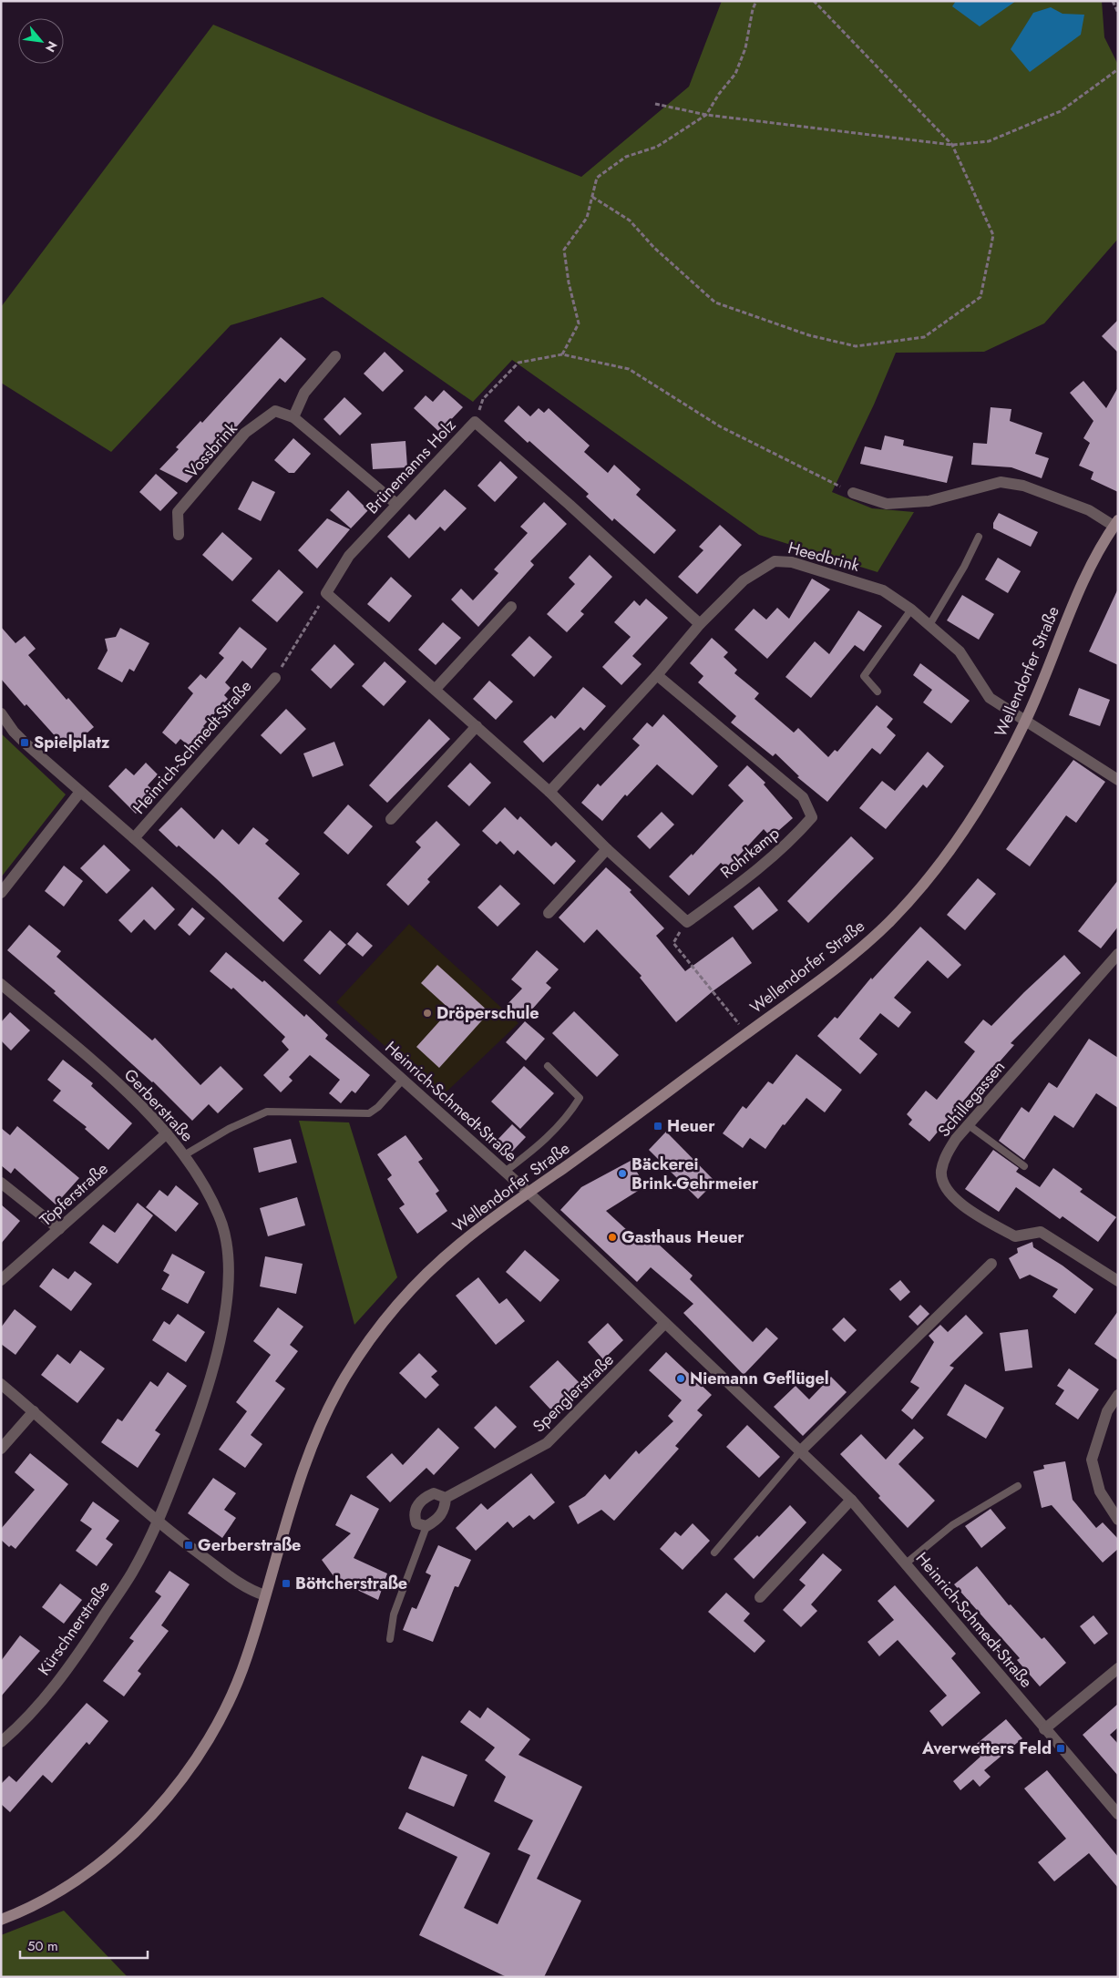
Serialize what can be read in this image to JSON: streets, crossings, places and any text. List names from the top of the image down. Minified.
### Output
{"streets":{"street":["Vossbrink","Brünemanns Holz","Heedbrink","Wellendorfer Straße","Heinrich-Schmedt-Straße","Rohrkamp","Schillegassen","Gerberstraße","Töpferstraße","Spenglerstraße","Kürschnerstraße"]},"crossings":[["Vossbrink","Brünemanns Holz"],["Brünemanns Holz","Heedbrink"],["Heedbrink","Wellendorfer Straße"],["Heedbrink","Rohrkamp"],["Wellendorfer Straße","Heinrich-Schmedt-Straße"],["Heinrich-Schmedt-Straße","Spenglerstraße"],["Gerberstraße","Töpferstraße"],["Gerberstraße","Kürschnerstraße"]],"places":{"transit":["Spielplatz","Heuer","Gerberstraße","Böttcherstraße","Averwetters Feld"],"other":["Dröperschule","Bäckerei Brink-Gehrmeier","Gasthaus Heuer","Niemann Geflügel"]},"scale_bar":"50 m","north":"bottom right"}
